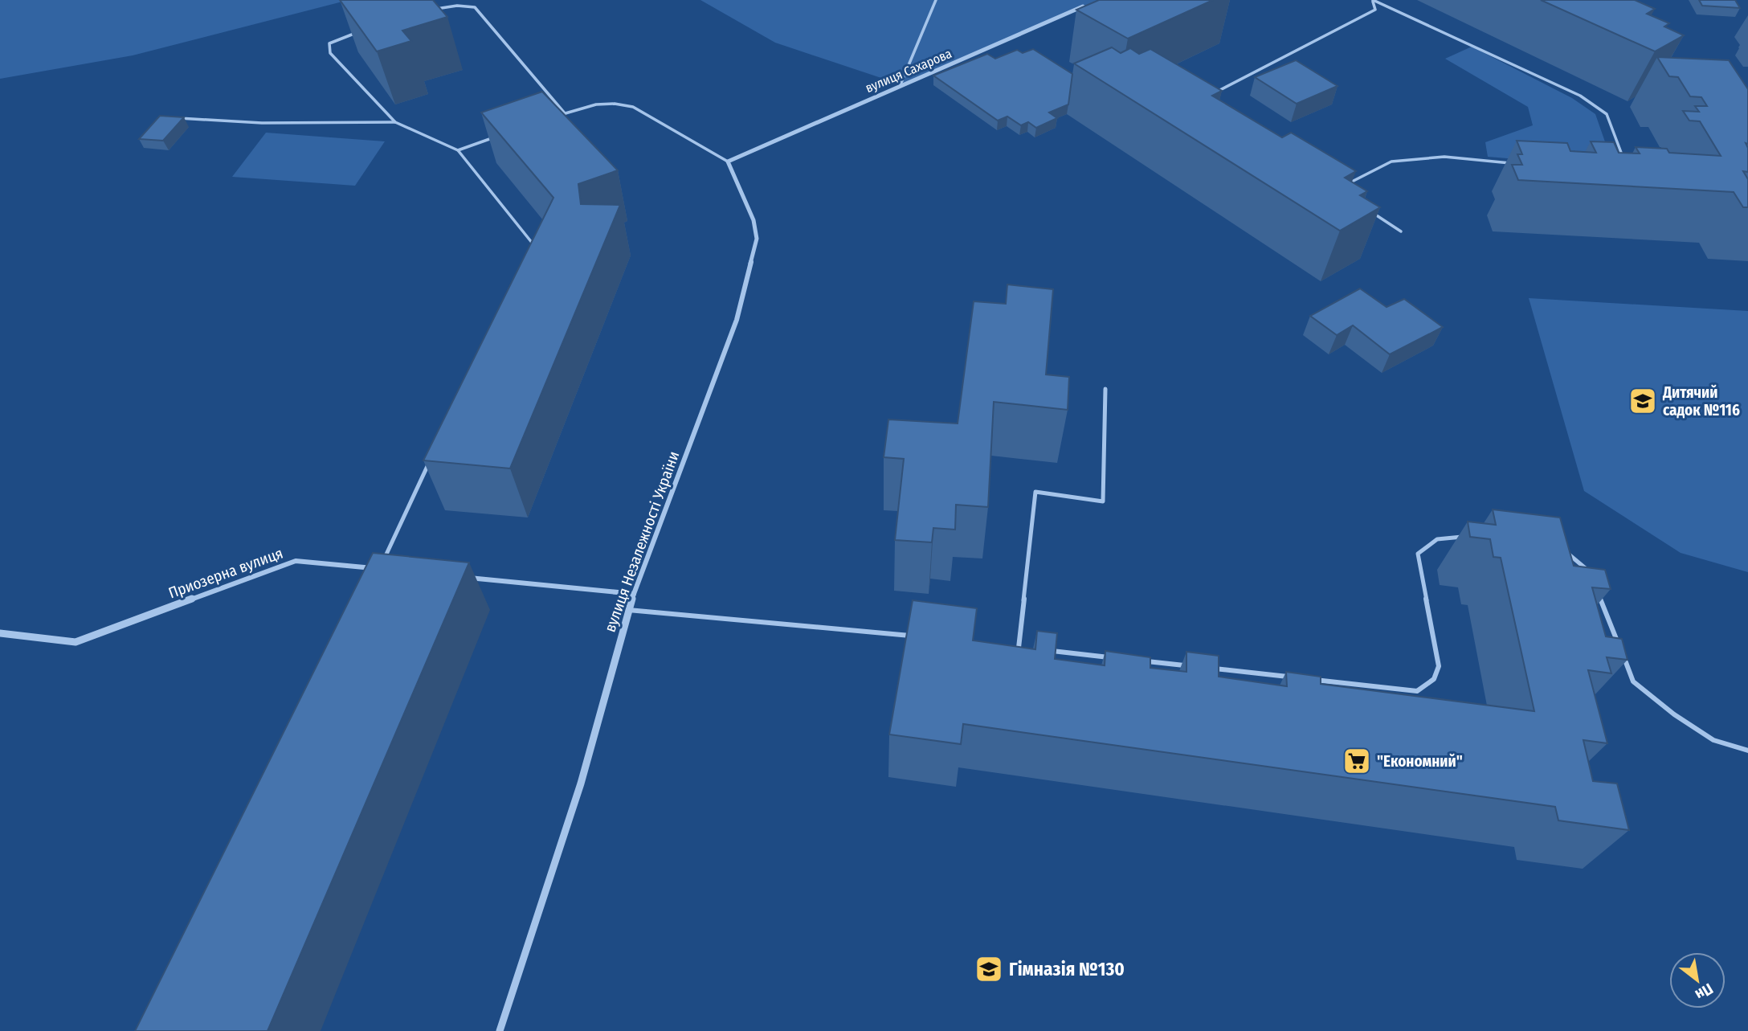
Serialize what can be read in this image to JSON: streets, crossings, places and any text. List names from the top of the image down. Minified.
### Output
{"streets":{"street":["вулиця Сахарова","вулиця Незалежності України","Приозерна вулиця"]},"crossings":[["вулиця Сахарова","вулиця Незалежності України"]],"places":{"school or university":["Дитячий садок №116","Гімназія №130"],"supermarket":["\"Економний\""]},"north":"bottom right"}
